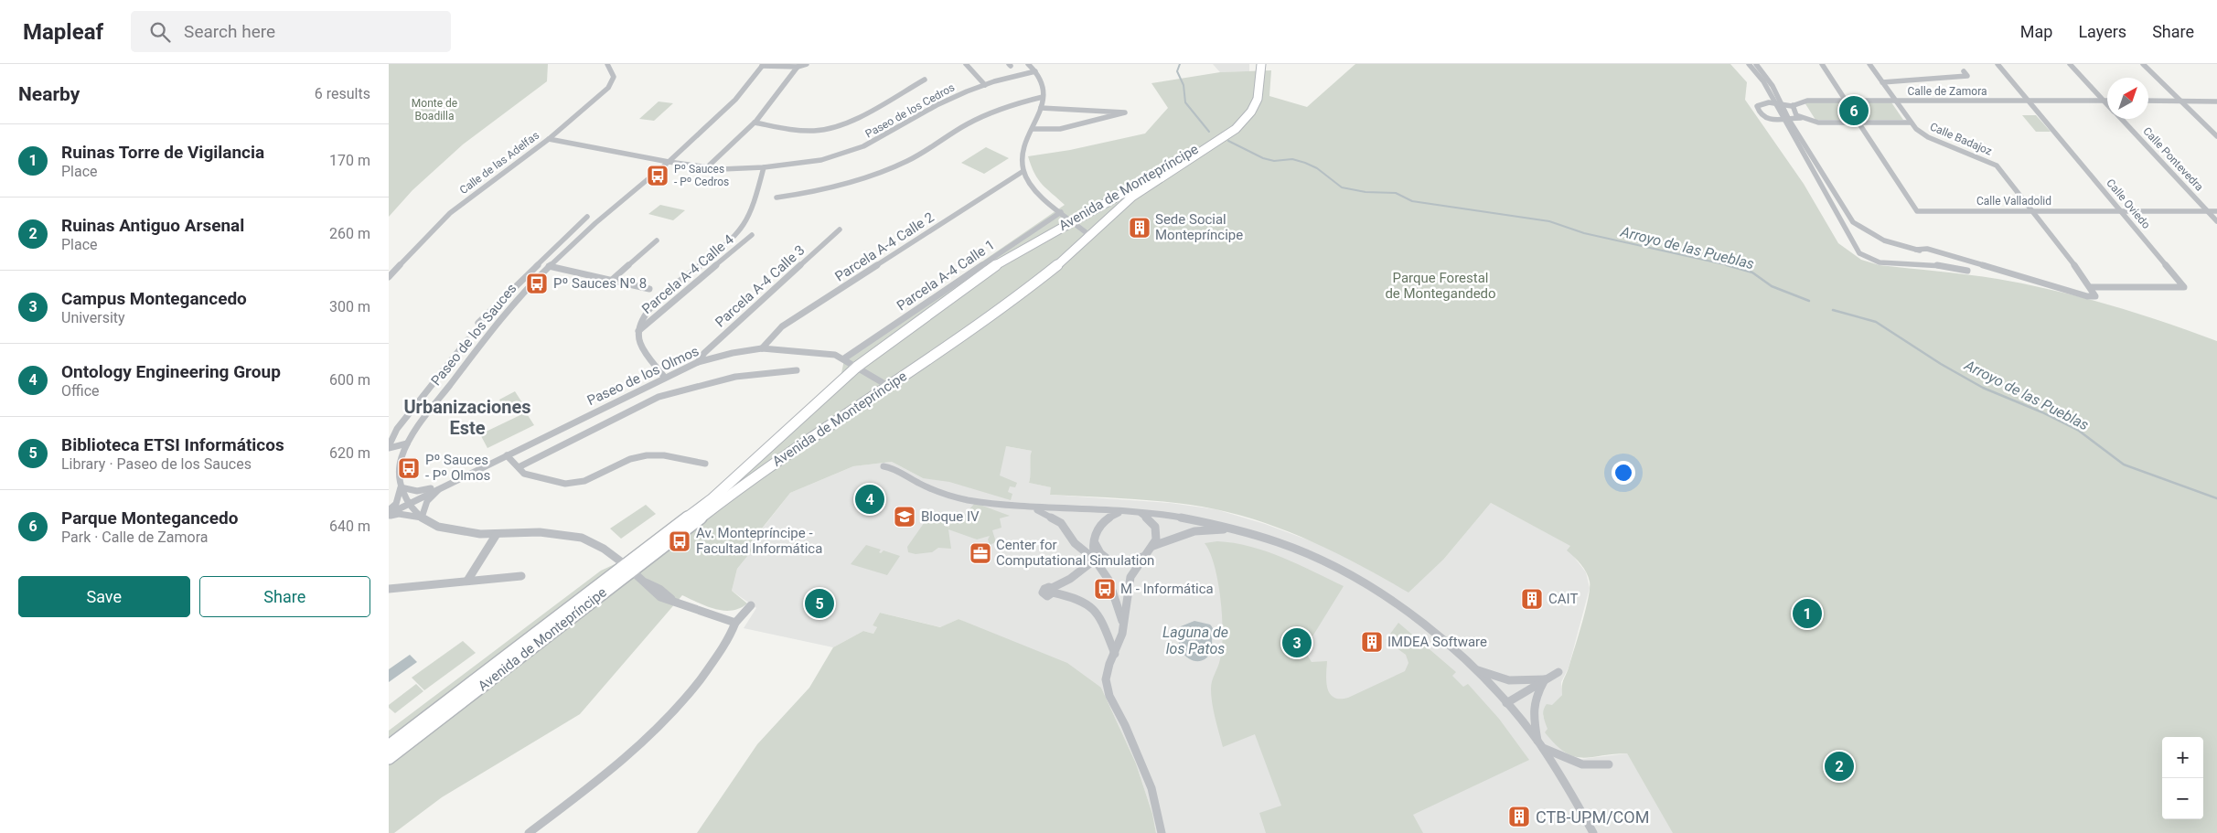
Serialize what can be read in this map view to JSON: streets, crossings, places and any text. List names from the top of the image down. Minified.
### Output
{"streets":{"street":["Calle de Zamora","Paseo de los Cedros","Calle Badajoz","Calle Pontevedra","Calle de las Adelfas","Avenida de Montepríncipe","Calle Valladolid","Calle Oviedo","Parcela A-4 Calle 2","Parcela A-4 Calle 4","Parcela A-4 Calle 1","Parcela A-4 Calle 3","Paseo de los Sauces","Paseo de los Olmos"]},"crossings":[["Calle de Zamora","Calle Badajoz"],["Calle de Zamora","Calle Pontevedra"],["Calle de Zamora","Calle Oviedo"],["Paseo de los Cedros","Calle de las Adelfas"],["Paseo de los Cedros","Paseo de los Sauces"],["Calle Badajoz","Calle Valladolid"],["Calle Badajoz","Calle Oviedo"],["Calle Pontevedra","Calle Valladolid"],["Avenida de Montepríncipe","Paseo de los Sauces"],["Avenida de Montepríncipe","Paseo de los Olmos"],["Calle Valladolid","Calle Oviedo"],["Parcela A-4 Calle 2","Paseo de los Olmos"],["Parcela A-4 Calle 1","Paseo de los Olmos"],["Parcela A-4 Calle 3","Paseo de los Olmos"],["Paseo de los Sauces","Paseo de los Olmos"]],"districts":["Urbanizaciones Este"],"water":["Arroyo de las Pueblas","Laguna de los Patos"],"parks":["Monte de Boadilla","Parque Forestal de Montegandedo"],"places":{"bus stop":["Pº Sauces - Pº Cedros","Pº Sauces Nº 8","Pº Sauces - Pº Olmos","Av. Montepríncipe - Facultad Informática","M - Informática"],"building":["Sede Social Montepríncipe","CAIT","IMDEA Software","CTB-UPM/COM"],"school or university":["Bloque IV"],"office":["Center for Computational Simulation"]},"north":"top right","page":{"header":"Mapleaf","search":"Search here","nav":["Map","Layers","Share"],"heading":["Nearby","6 results"],"pins":["6","4","5","1","3","2"],"list":[{"mark":"1","name":"Ruinas Torre de Vigilancia","note":"Place","value":"170 m"},{"mark":"2","name":"Ruinas Antiguo Arsenal","note":"Place","value":"260 m"},{"mark":"3","name":"Campus Montegancedo","note":"University","value":"300 m"},{"mark":"4","name":"Ontology Engineering Group","note":"Office","value":"600 m"},{"mark":"5","name":"Biblioteca ETSI Informáticos","note":"Library · Paseo de los Sauces","value":"620 m"},{"mark":"6","name":"Parque Montegancedo","note":"Park · Calle de Zamora","value":"640 m"}],"buttons":["Save","Share"],"map_buttons":["+","−"]}}
